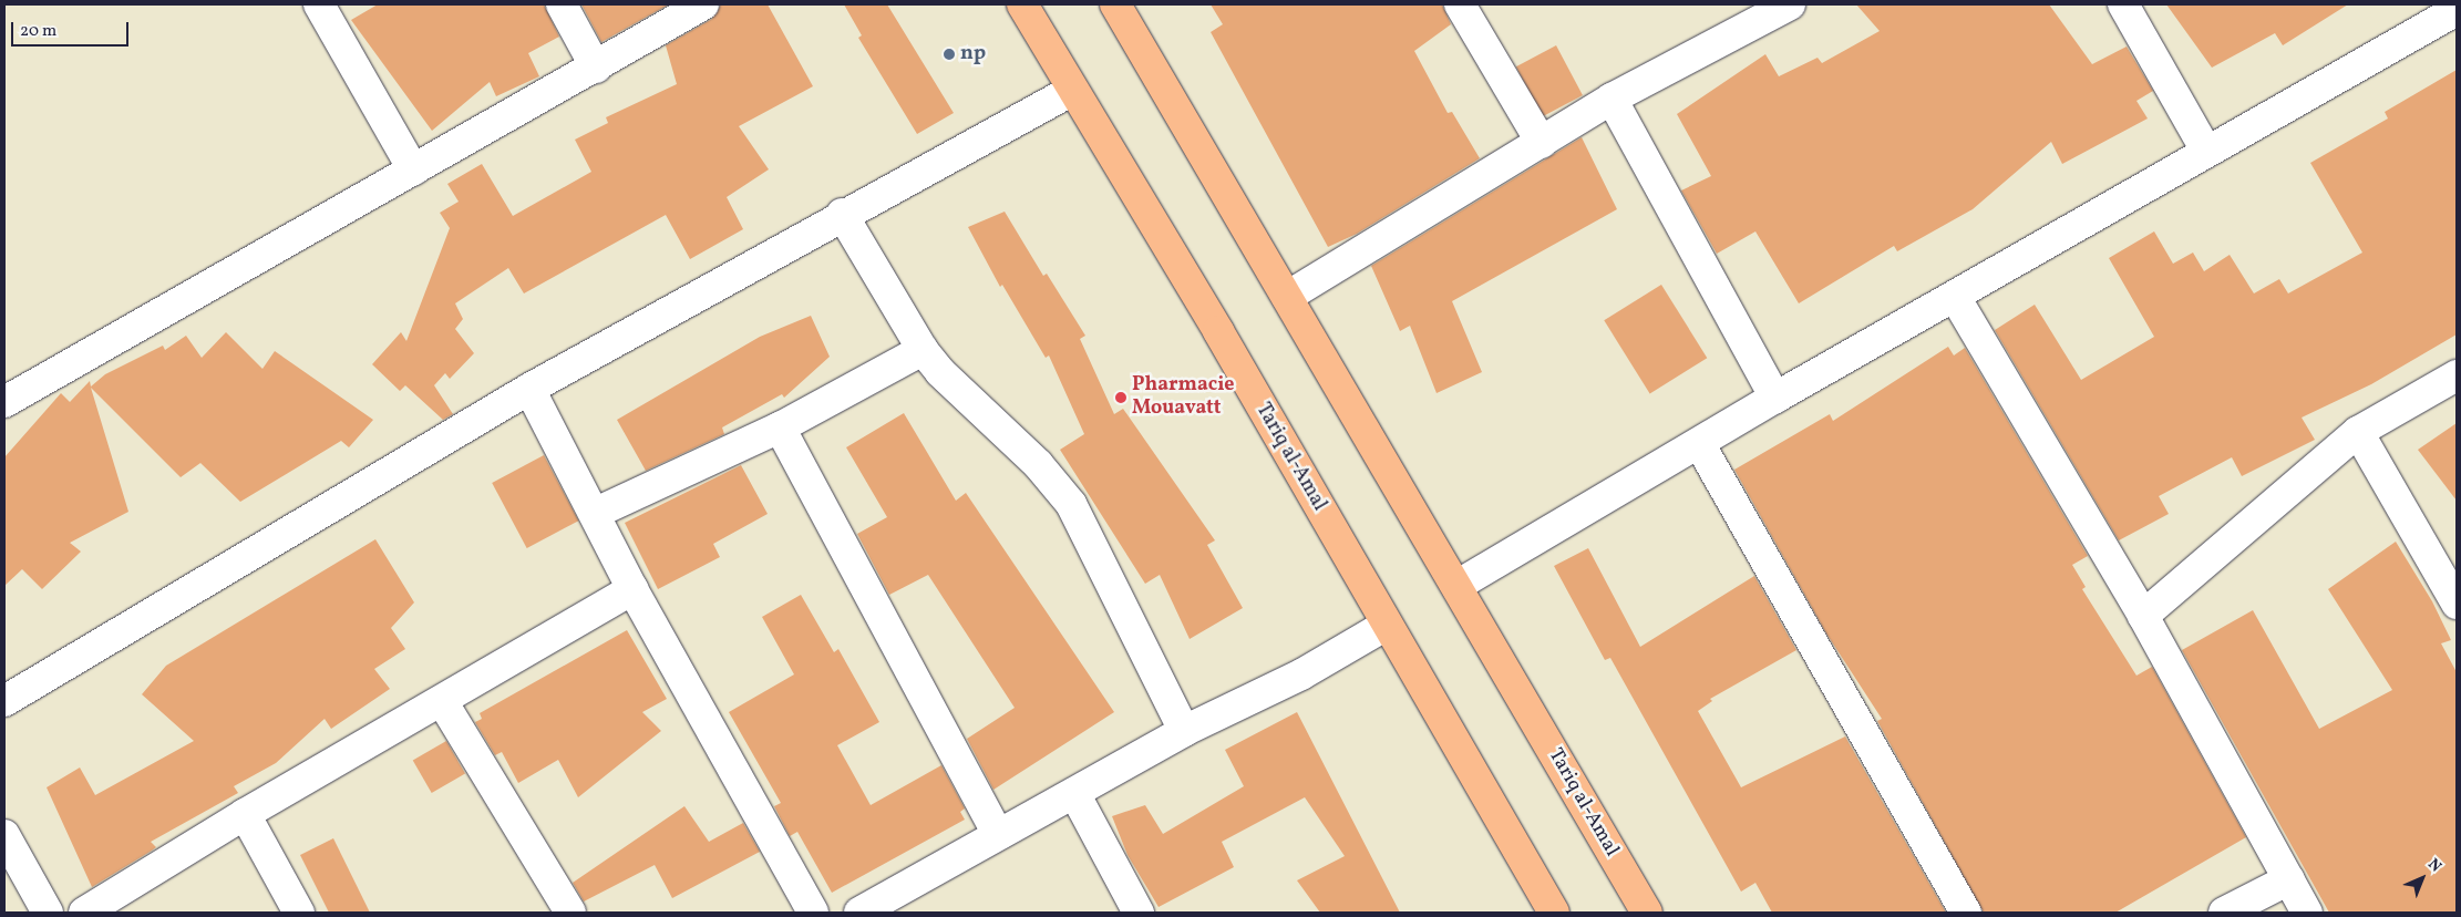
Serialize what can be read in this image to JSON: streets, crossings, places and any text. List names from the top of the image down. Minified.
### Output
{"streets":{"highway":["Tariq al-Amal"]},"places":["np","Pharmacie Mouavatt"],"scale_bar":"20 m","north":"top right"}
